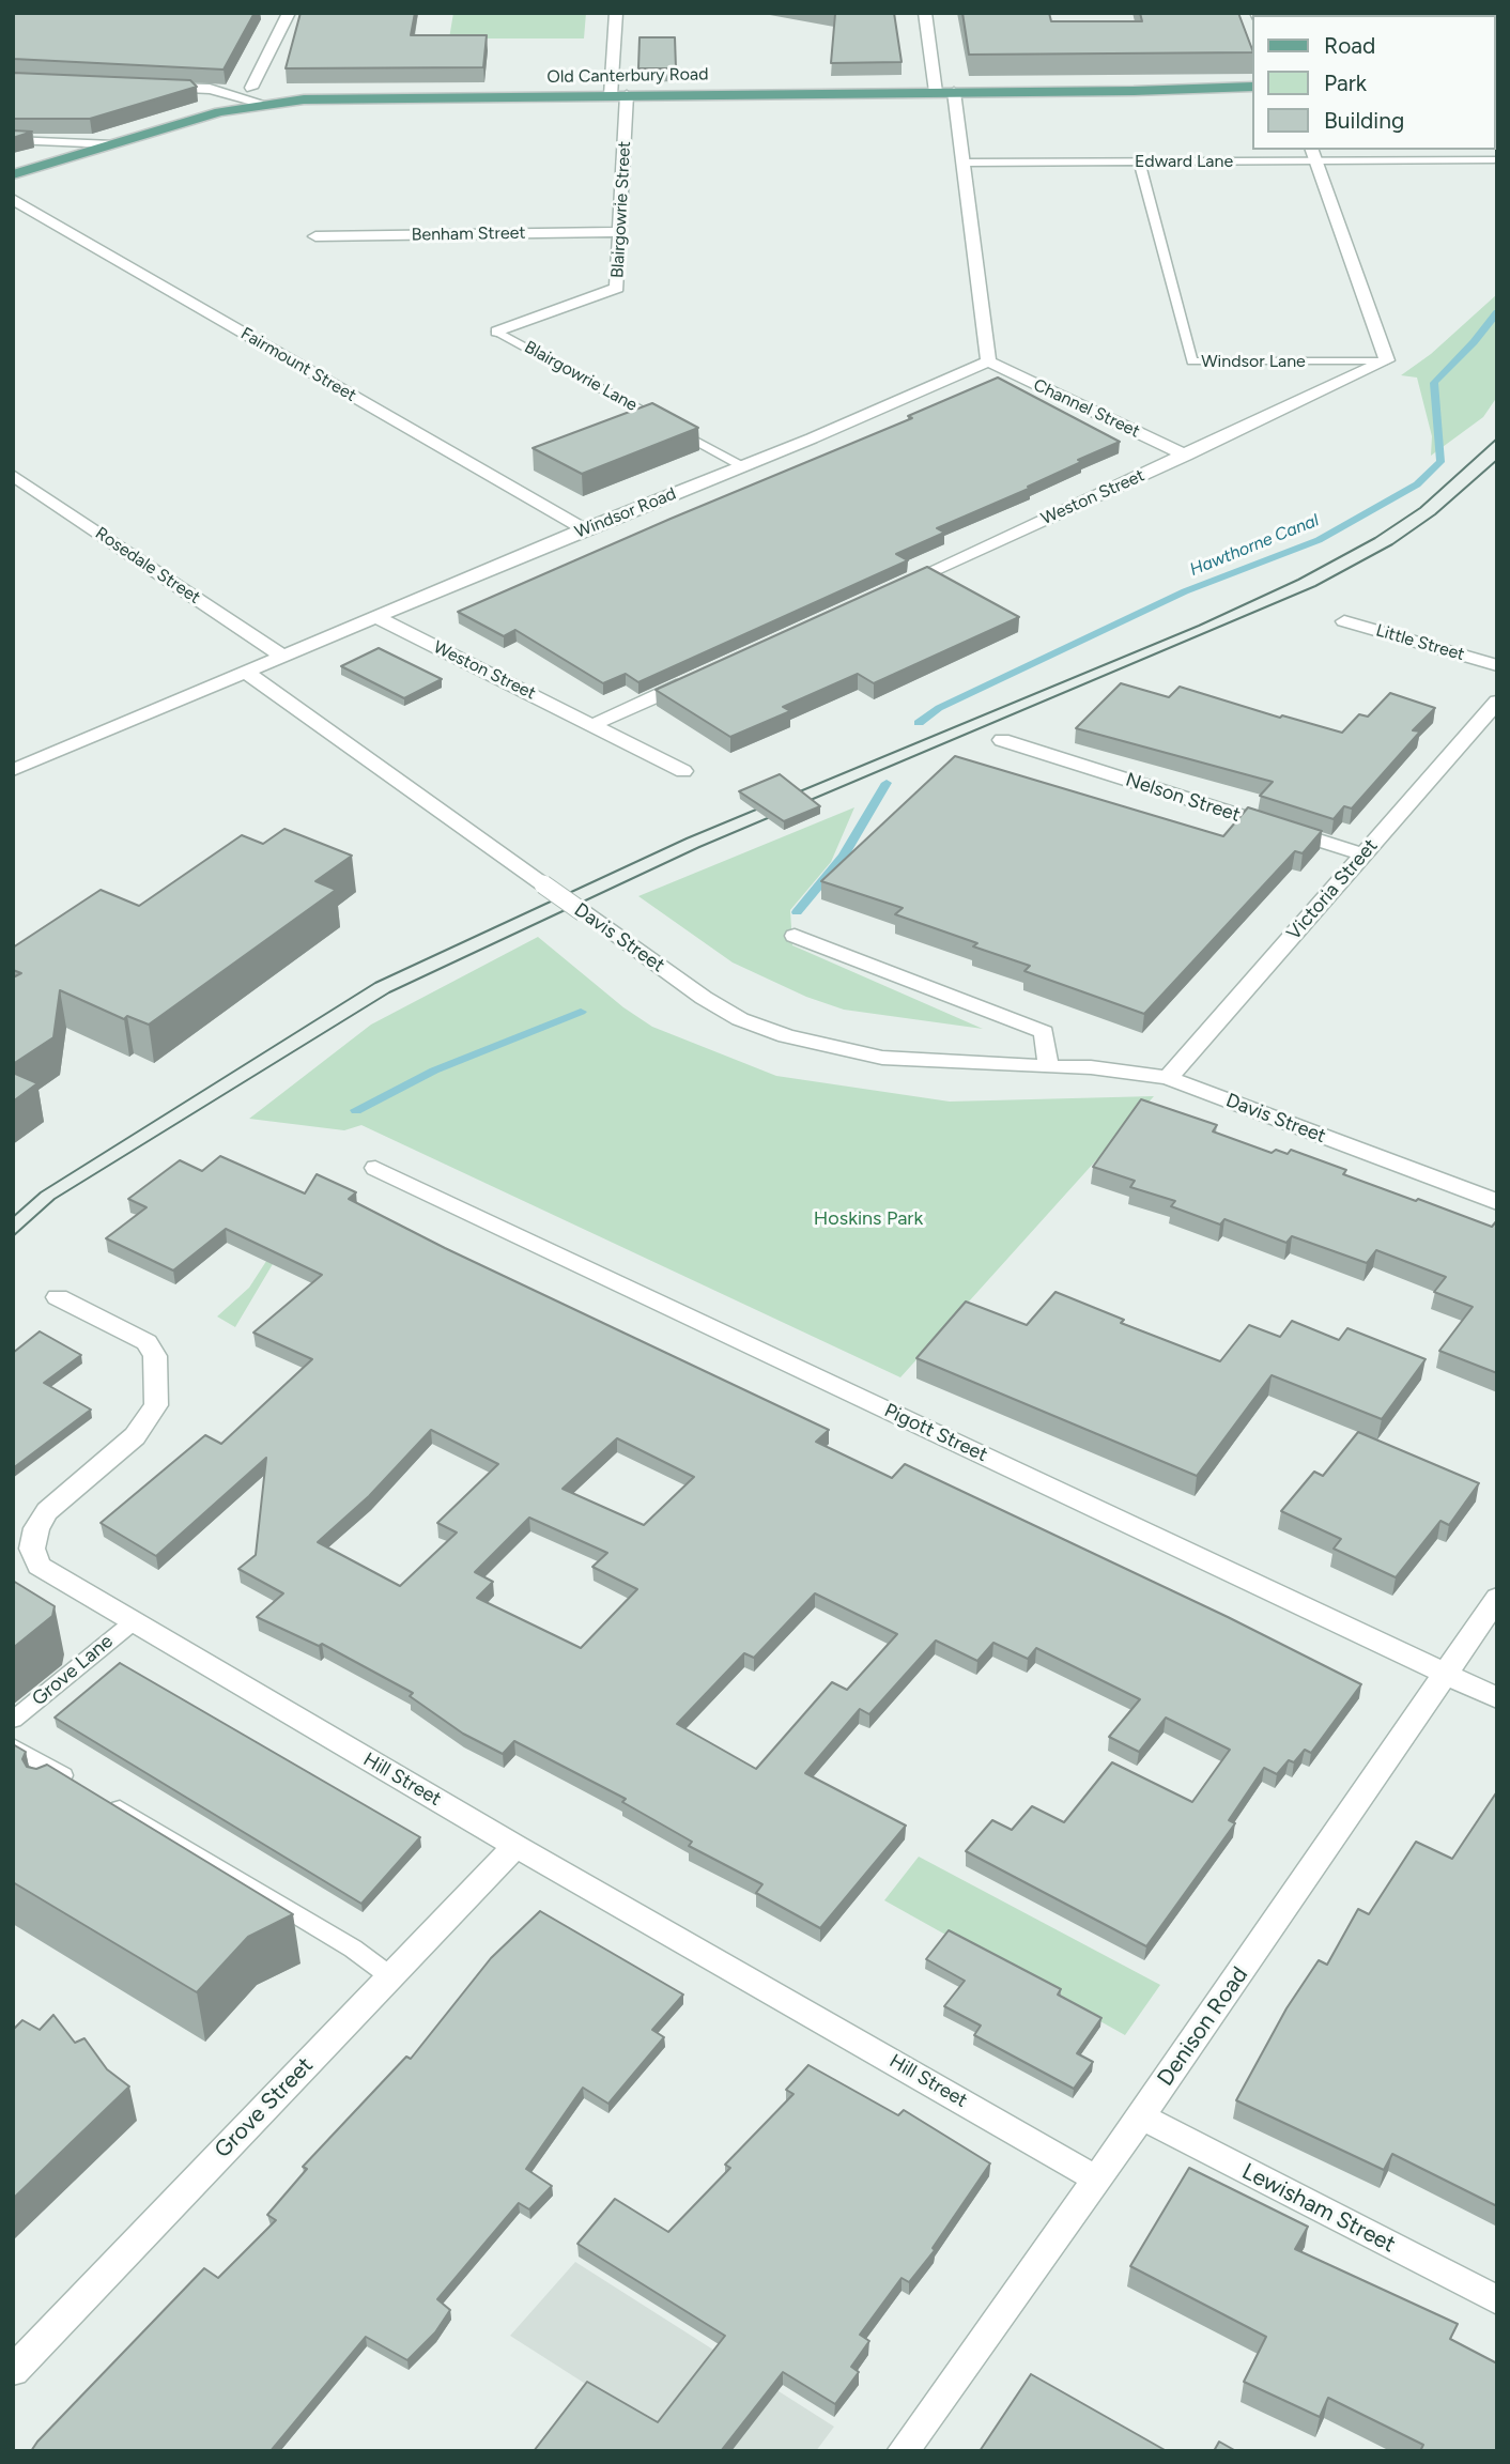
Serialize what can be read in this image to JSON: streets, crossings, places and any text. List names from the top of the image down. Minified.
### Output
{"streets":{"main road":["Old Canterbury Road"],"street":["Blairgowrie Street","Benham Street","Fairmount Street","Channel Street","Weston Street","Windsor Road","Rosedale Street","Little Street","Nelson Street","Victoria Street","Davis Street","Pigott Street","Hill Street","Denison Road","Grove Street","Lewisham Street"],"lane":["Edward Lane","Windsor Lane","Blairgowrie Lane","Grove Lane"]},"crossings":[["Old Canterbury Road","Blairgowrie Street"],["Edward Lane","Windsor Lane"],["Blairgowrie Street","Benham Street"],["Blairgowrie Street","Blairgowrie Lane"],["Windsor Lane","Weston Street"],["Fairmount Street","Windsor Road"],["Blairgowrie Lane","Windsor Road"],["Channel Street","Weston Street"],["Channel Street","Windsor Road"],["Weston Street","Windsor Road"],["Windsor Road","Rosedale Street"],["Windsor Road","Davis Street"],["Nelson Street","Victoria Street"],["Victoria Street","Davis Street"],["Pigott Street","Denison Road"],["Grove Lane","Hill Street"],["Hill Street","Denison Road"],["Hill Street","Grove Street"],["Denison Road","Lewisham Street"]],"water":["Hawthorne Canal"],"parks":["Hoskins Park"],"legend":["Road","Park","Building"]}
